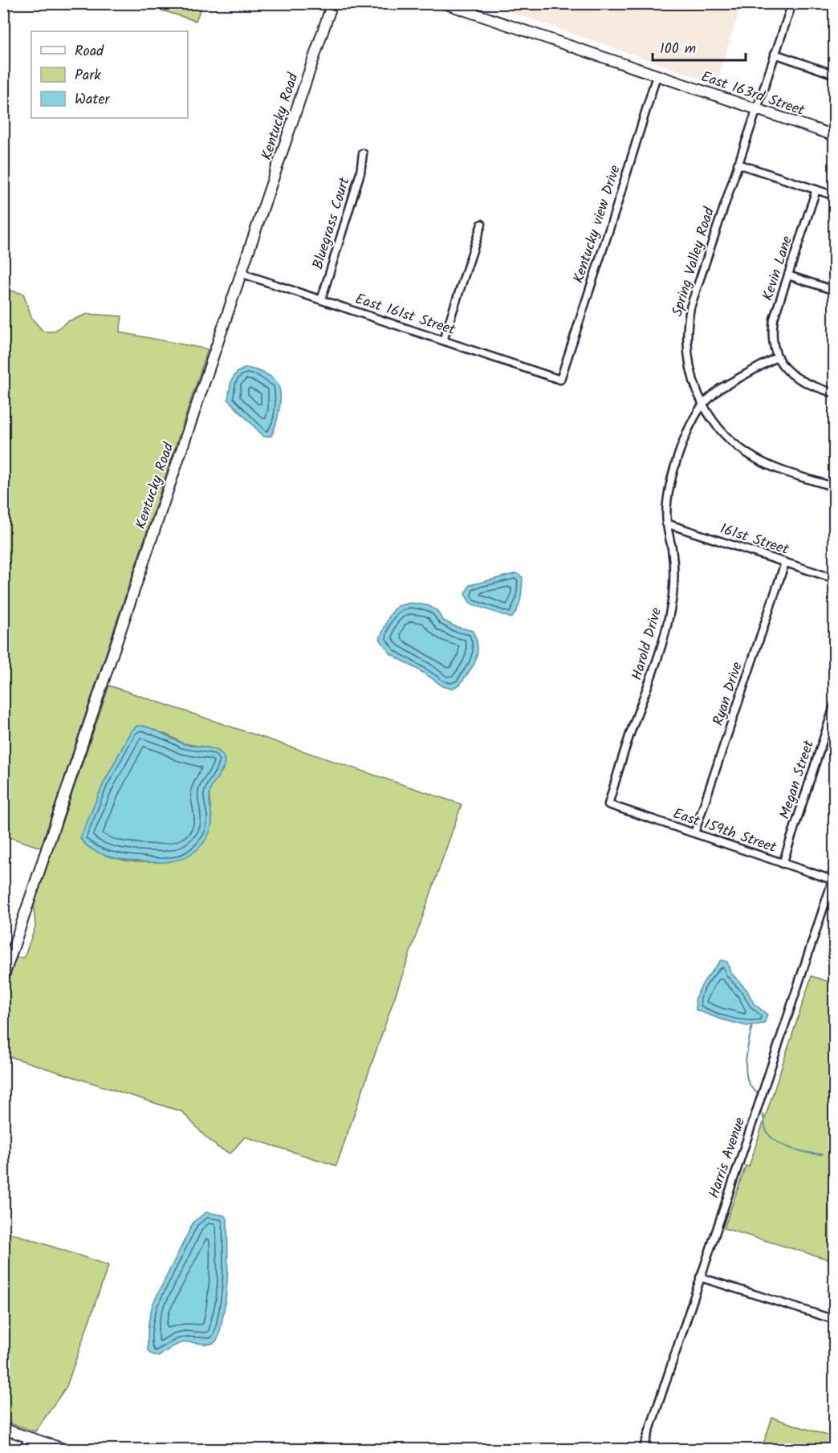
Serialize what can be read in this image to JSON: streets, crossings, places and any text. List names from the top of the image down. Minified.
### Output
{"streets":{"street":["East 163rd Street","Kentucky Road","Bluegrass Court","Kentucky view Drive","Spring Valley Road","Kevin Lane","East 161st Street","161st Street","Harold Drive","Ryan Drive","Megan Street","East 159th Street","Harris Avenue"]},"crossings":[["East 163rd Street","Kentucky view Drive"],["East 163rd Street","Spring Valley Road"],["Kentucky Road","East 161st Street"],["Bluegrass Court","East 161st Street"],["Kentucky view Drive","East 161st Street"],["Spring Valley Road","Harold Drive"],["161st Street","Harold Drive"],["161st Street","Ryan Drive"],["Harold Drive","East 159th Street"],["Ryan Drive","East 159th Street"],["Megan Street","East 159th Street"],["East 159th Street","Harris Avenue"]],"legend":["Road","Park","Water"],"scale_bar":"100 m"}
